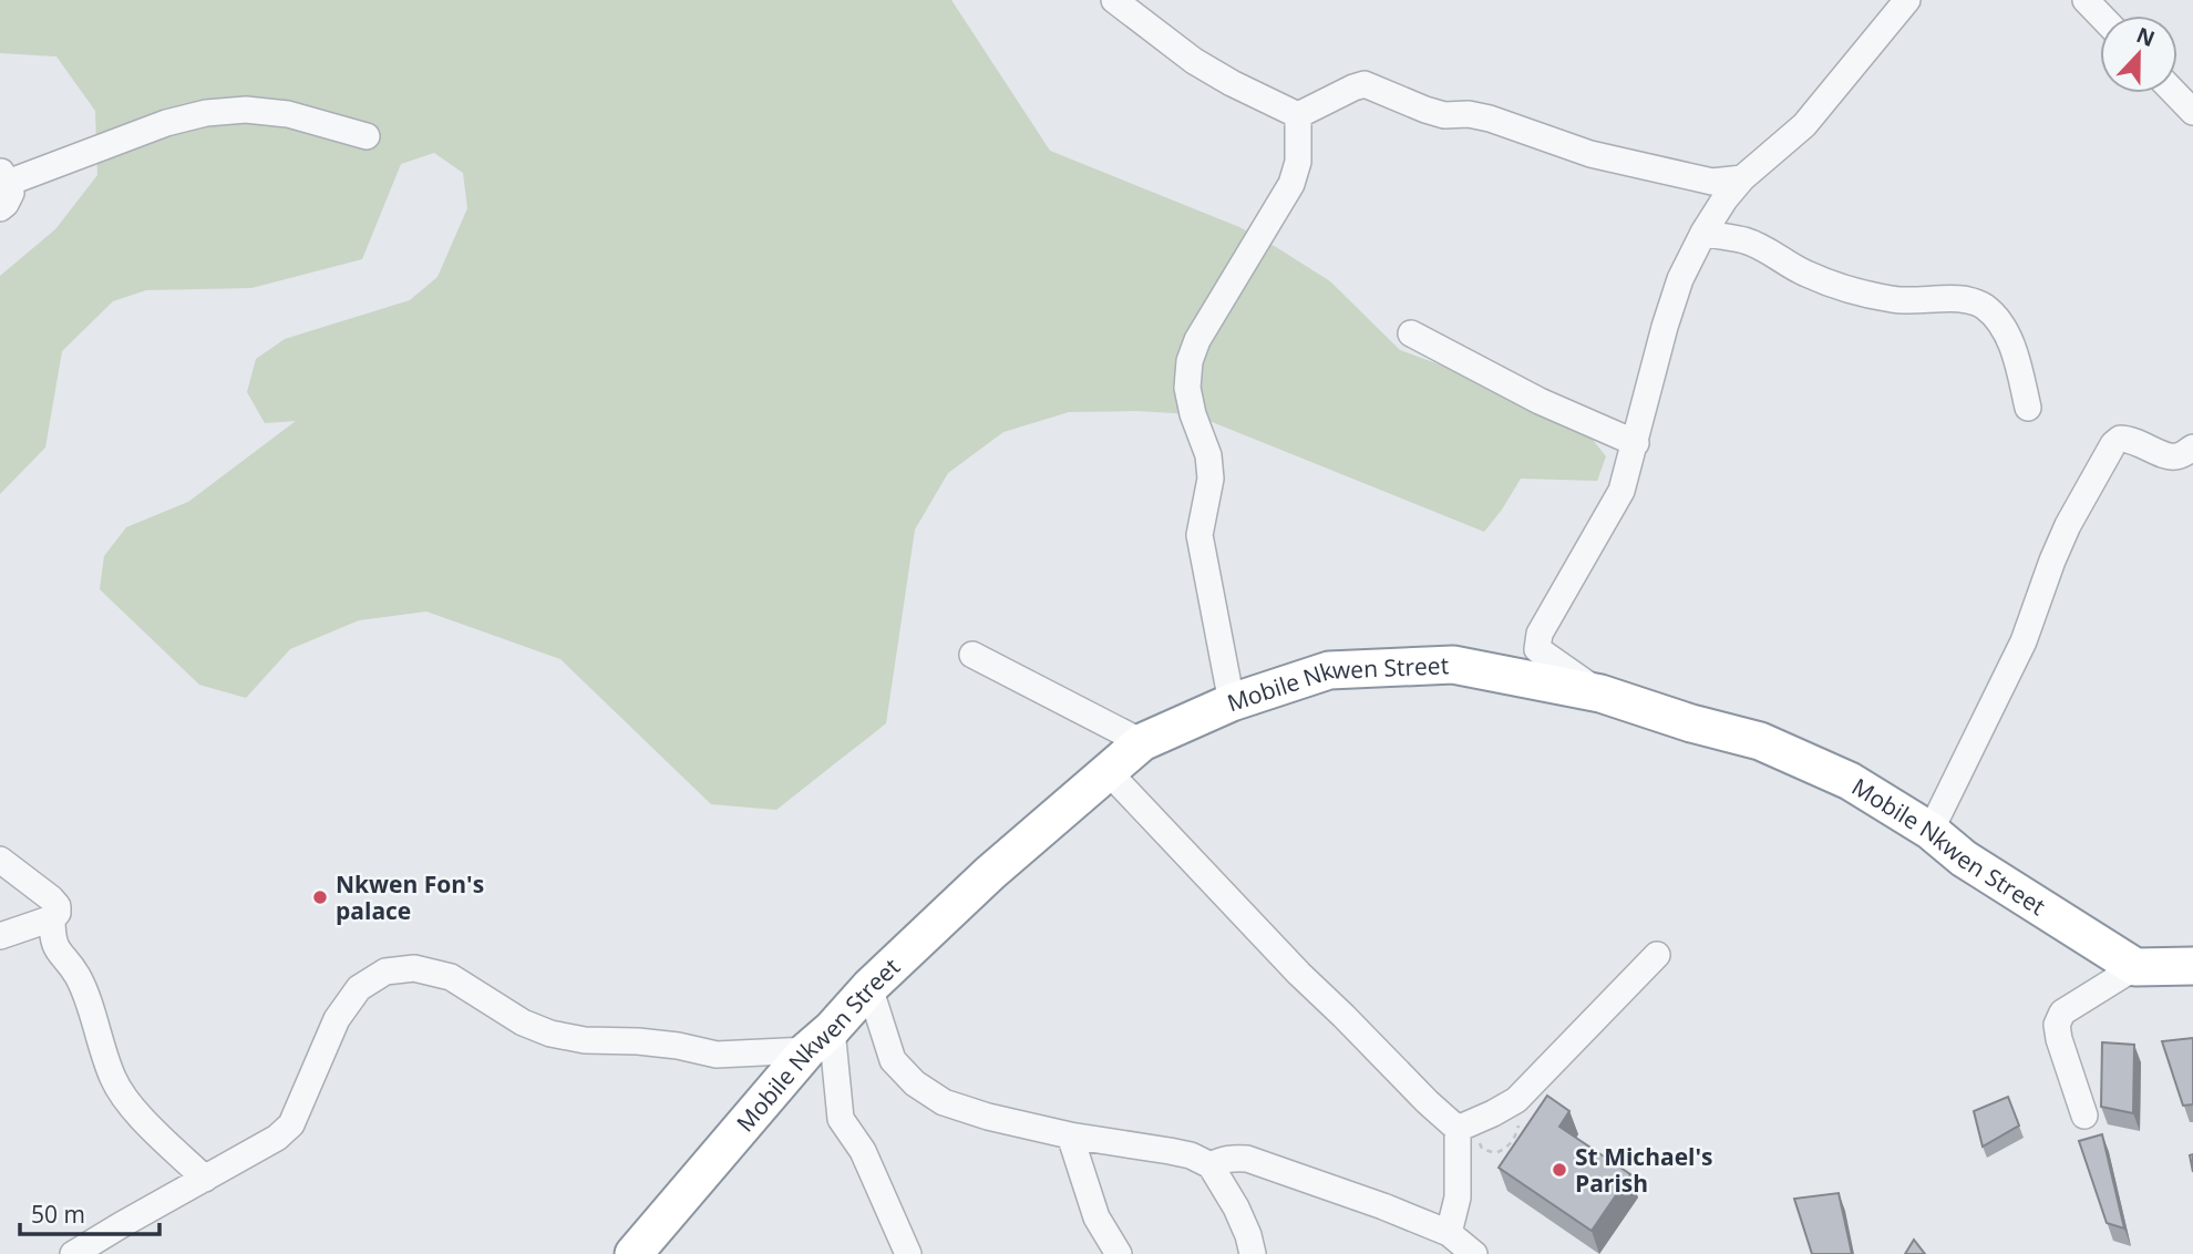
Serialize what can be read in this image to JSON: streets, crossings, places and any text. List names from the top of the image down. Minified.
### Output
{"streets":{"highway":["Mobile Nkwen Street"]},"places":["Nkwen Fon's palace","St Michael's Parish"],"scale_bar":"50 m","north":"top"}
